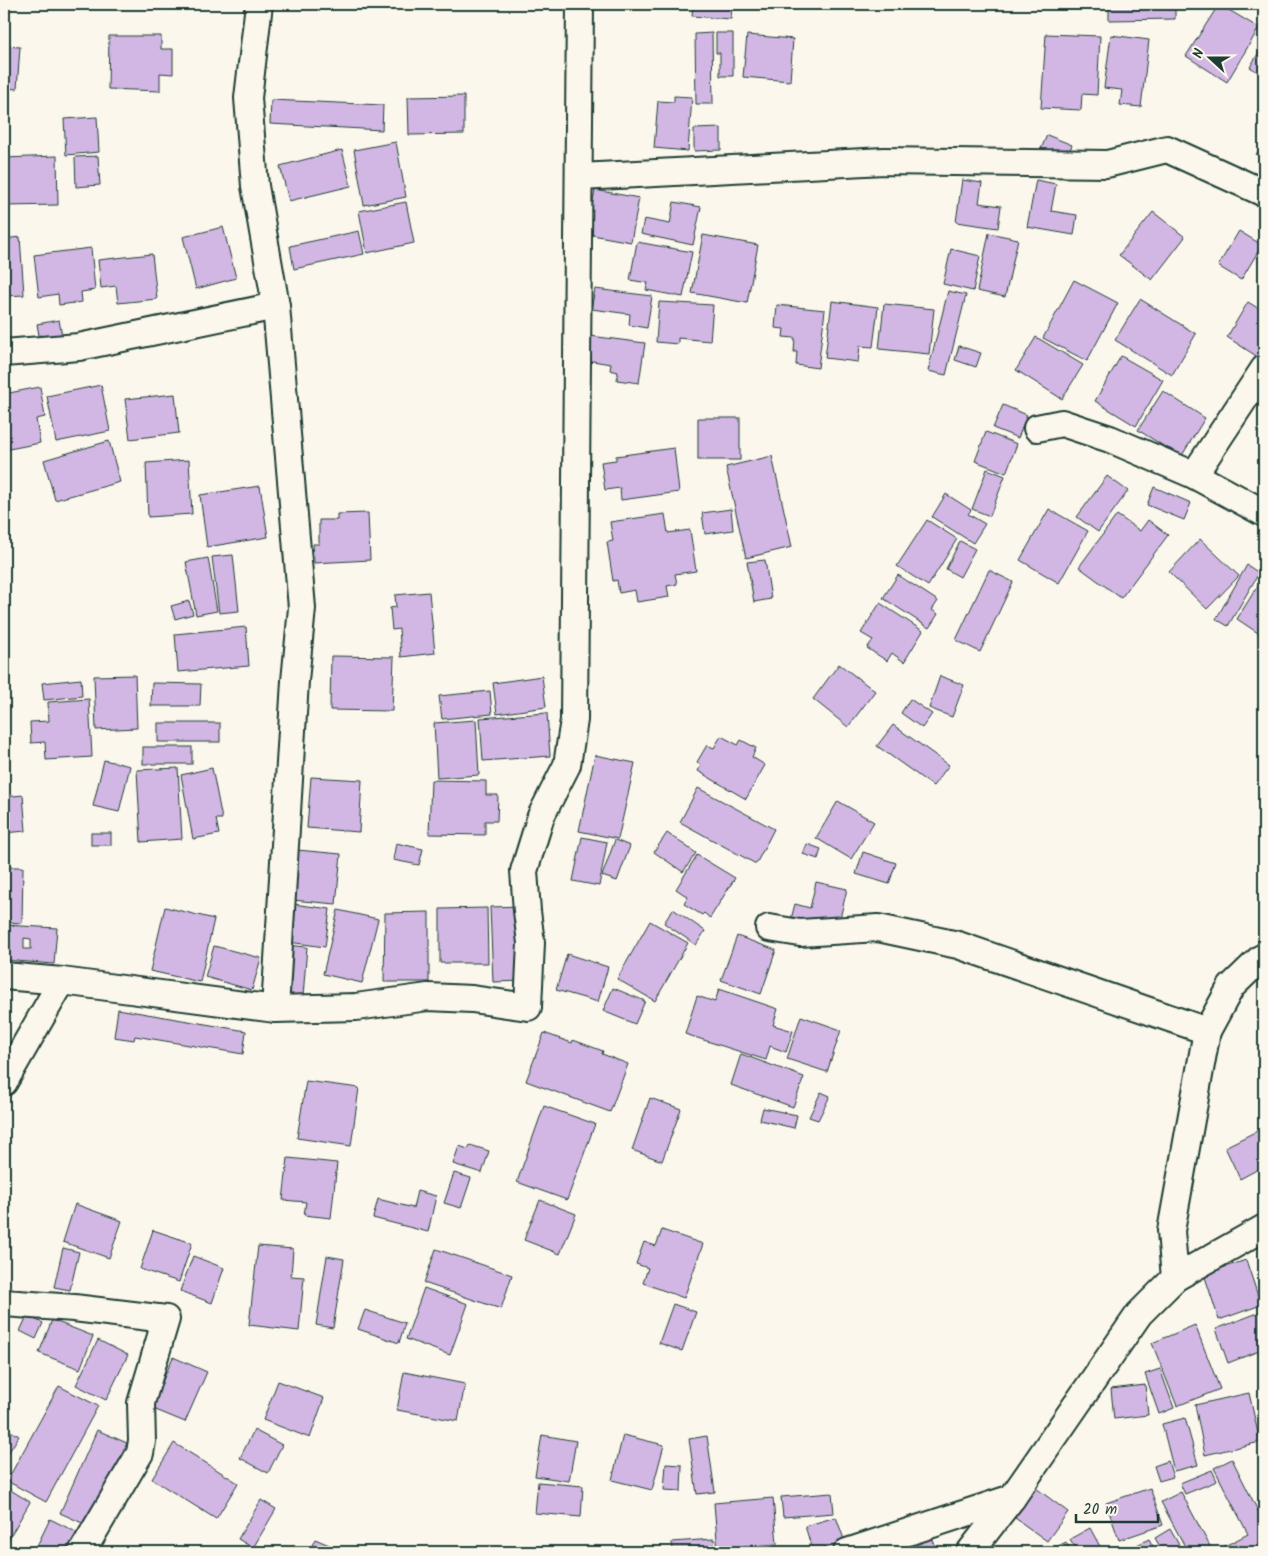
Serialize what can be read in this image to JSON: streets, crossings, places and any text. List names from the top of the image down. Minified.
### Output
{"scale_bar":"20 m","north":"left"}
